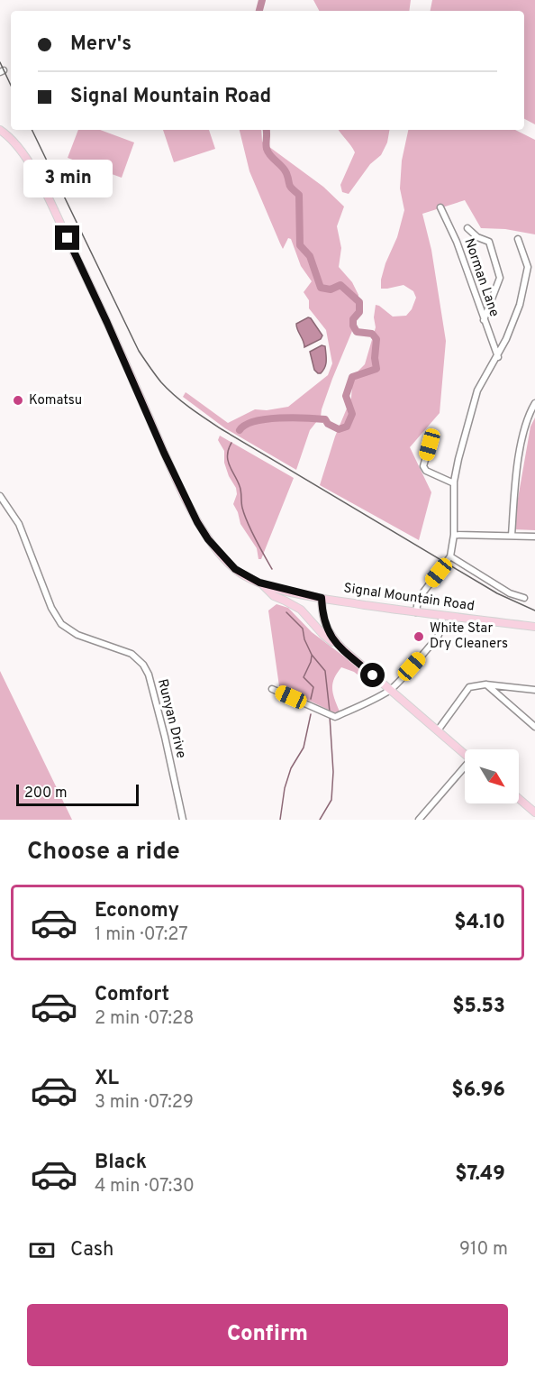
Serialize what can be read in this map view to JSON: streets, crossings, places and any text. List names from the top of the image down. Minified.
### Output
{"streets":{"main road":["Signal Mountain Road"],"street":["Norman Lane","Runyan Drive"]},"places":["Komatsu","White Star Dry Cleaners"],"scale_bar":"200 m","north":"bottom right","page":{"banner":["Merv's","Signal Mountain Road"],"bubble":"3 min","scale":"200 m","heading":"Choose a ride","list":[{"name":"Economy","note":"1 min · 07:27","value":"$4.10"},{"name":"Comfort","note":"2 min · 07:28","value":"$5.53"},{"name":"XL","note":"3 min · 07:29","value":"$6.96"},{"name":"Black","note":"4 min · 07:30","value":"$7.49"}],"pay":["Cash","910 m"],"buttons":"Confirm"}}
